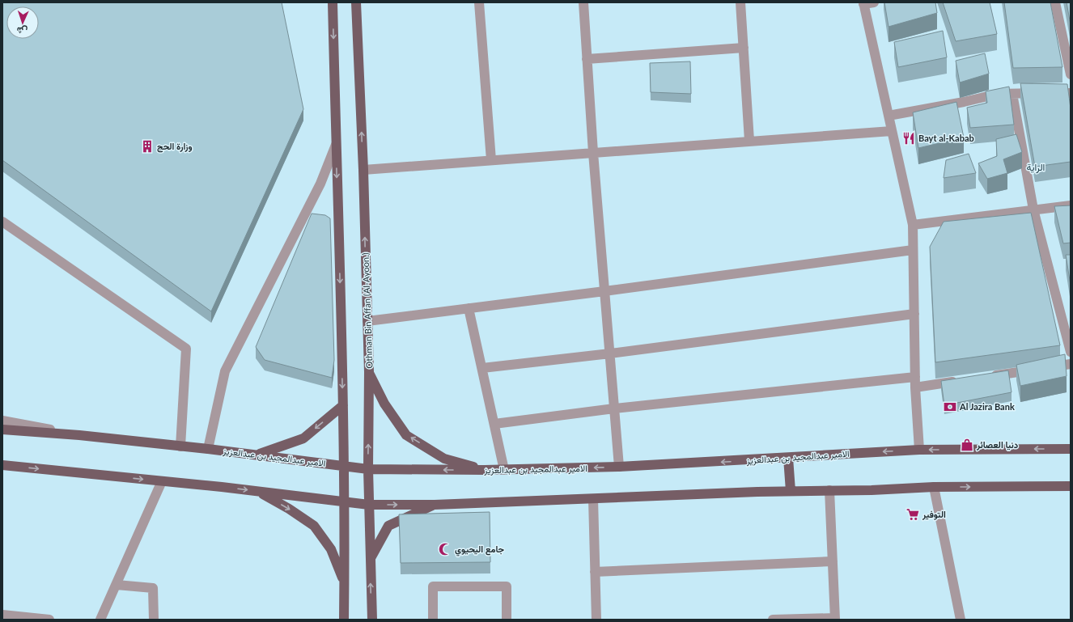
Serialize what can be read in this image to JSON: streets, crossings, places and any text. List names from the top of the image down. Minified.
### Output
{"streets":{"main road":["Othman Bin Affan (Al-Ayoon.)","الامير عبدالمجيد بن عبدالعزيز"]},"crossings":[["Othman Bin Affan (Al-Ayoon.)","الامير عبدالمجيد بن عبدالعزيز"]],"districts":["الراية"],"places":{"restaurant":["Bayt al-Kabab"],"building":["وزارة الحج"],"bank":["Al Jazira Bank"],"shop":["دنيا العصائر"],"supermarket":["التوفير"],"mosque":["جامع اليحيوي"]},"north":"bottom"}
